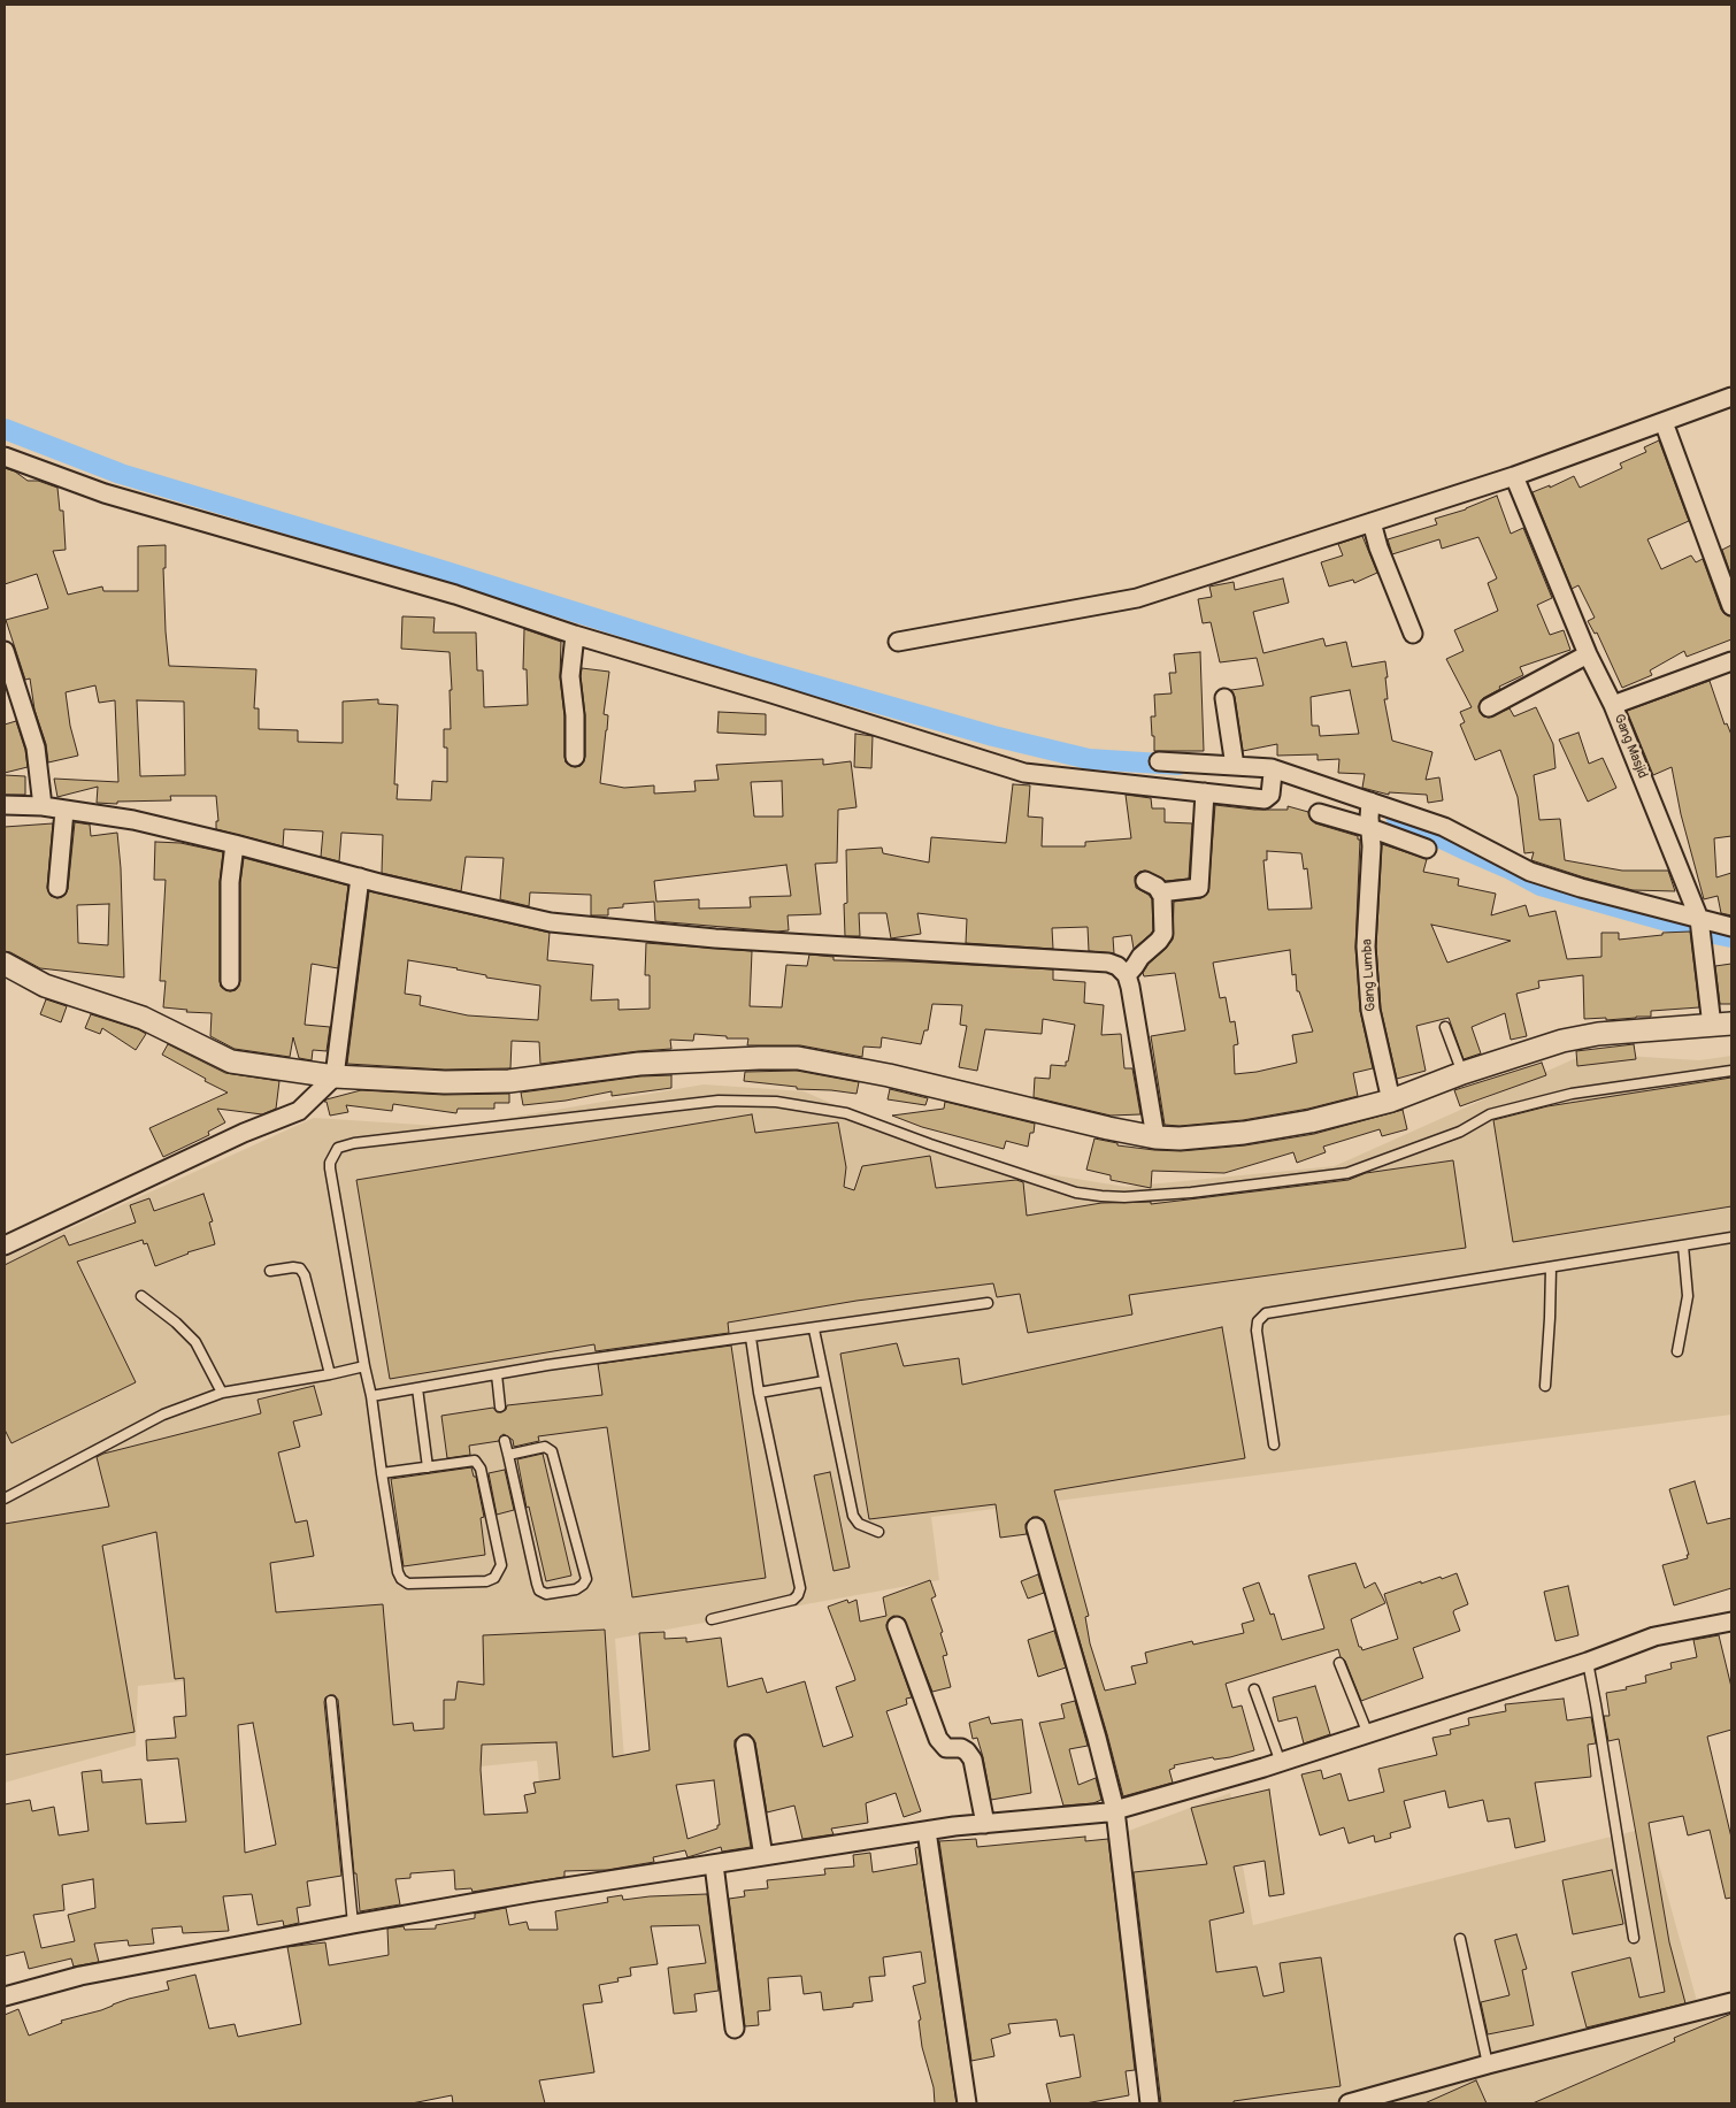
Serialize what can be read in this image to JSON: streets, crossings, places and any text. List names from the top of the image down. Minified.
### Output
{"streets":{"street":["Gang Masjid","Gang Lumba"]}}
